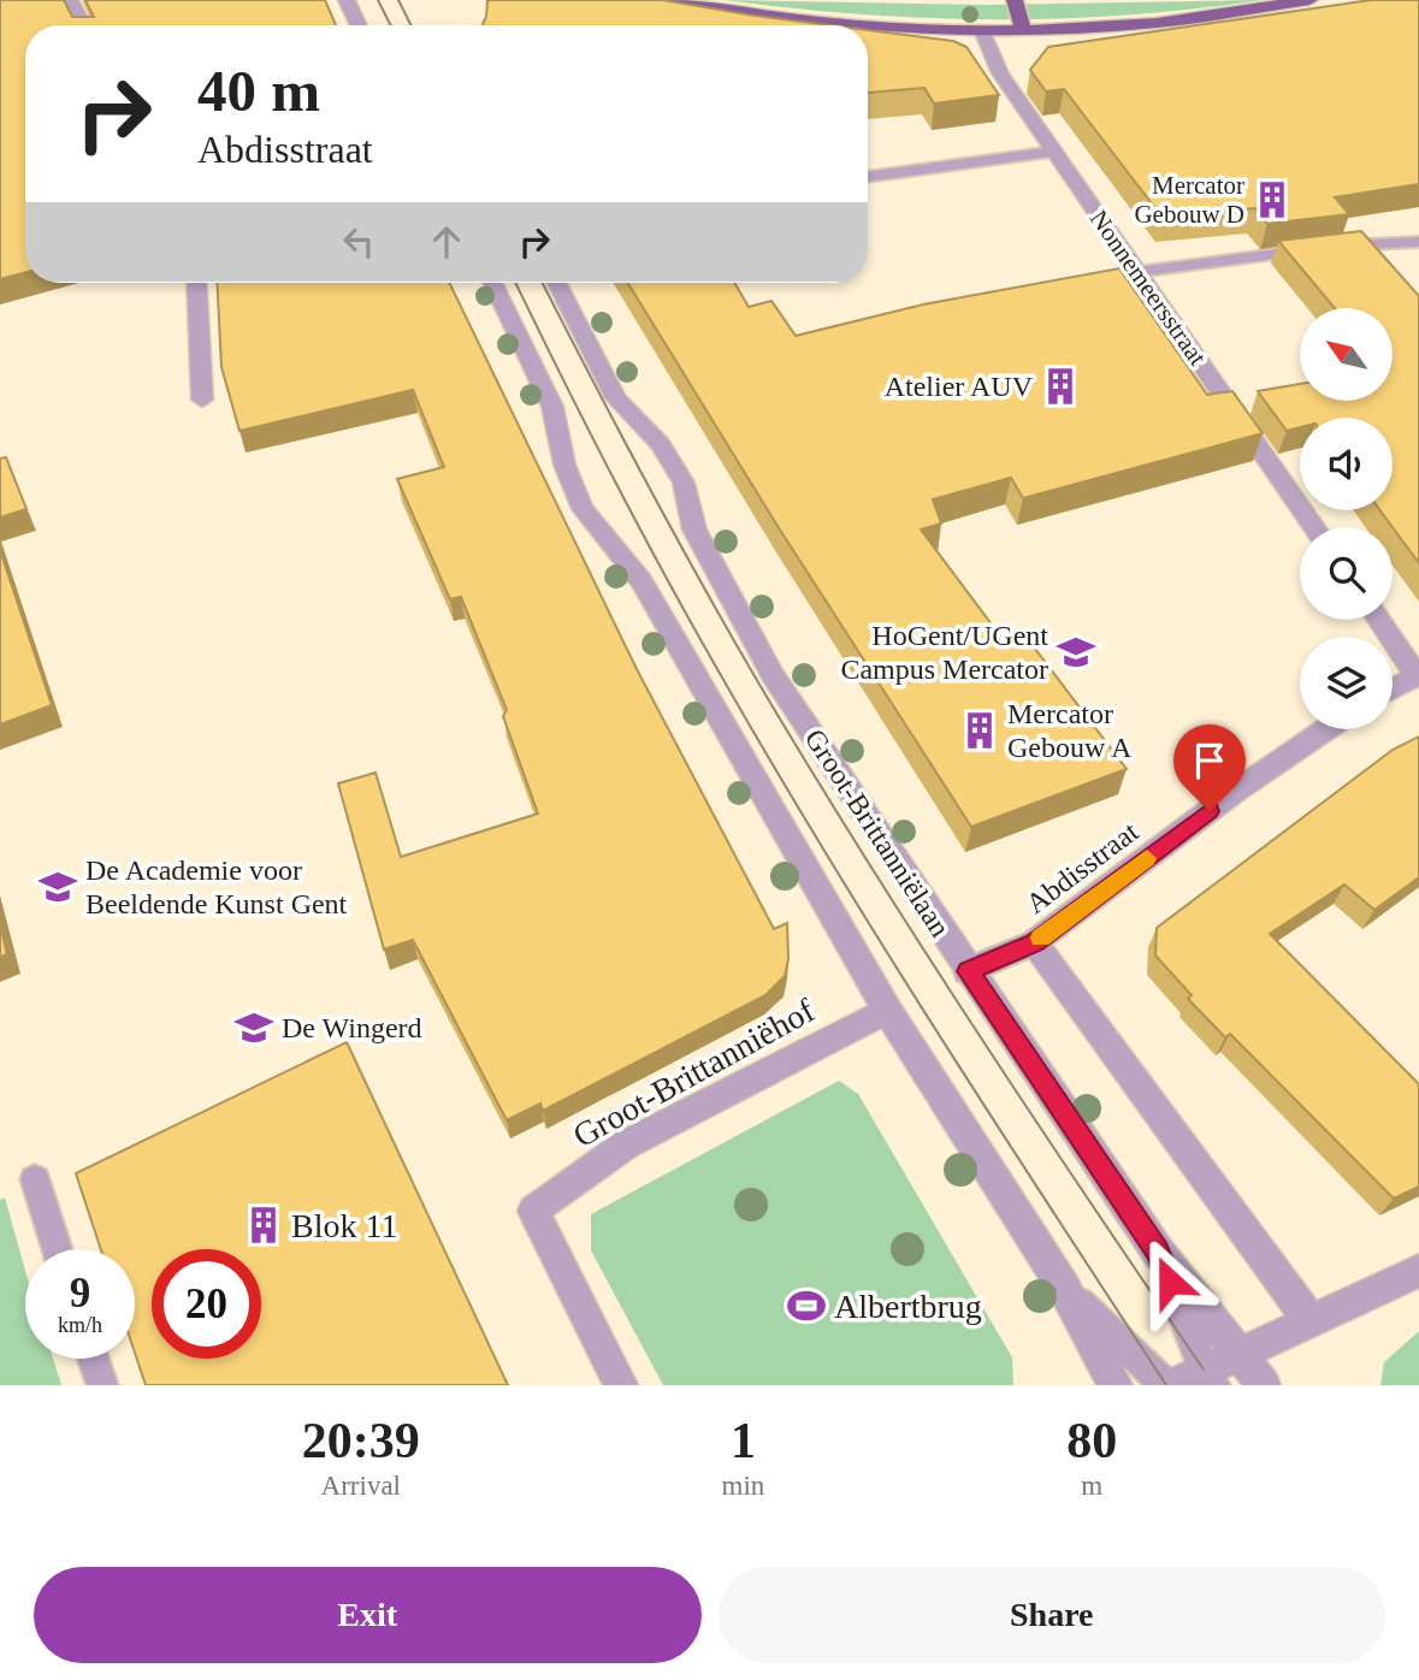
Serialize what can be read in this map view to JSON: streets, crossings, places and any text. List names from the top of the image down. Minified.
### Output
{"streets":{"street":["Nonnemeersstraat","Groot-Brittanniëlaan","Abdisstraat","Groot-Brittanniëhof"]},"crossings":[["Groot-Brittanniëlaan","Abdisstraat"]],"places":{"building":["Mercator Gebouw D","Atelier AUV","Mercator Gebouw A","Blok 11"],"school or university":["HoGent/UGent Campus Mercator","De Academie voor Beeldende Kunst Gent","De Wingerd"],"sports":["Albertbrug"]},"north":"top left","page":{"turn":["40 m","Abdisstraat"],"speed":"9 km/h","limit":"20","eta":["20:39","Arrival","1","min","80","m"],"buttons":["Exit","Share"]}}
